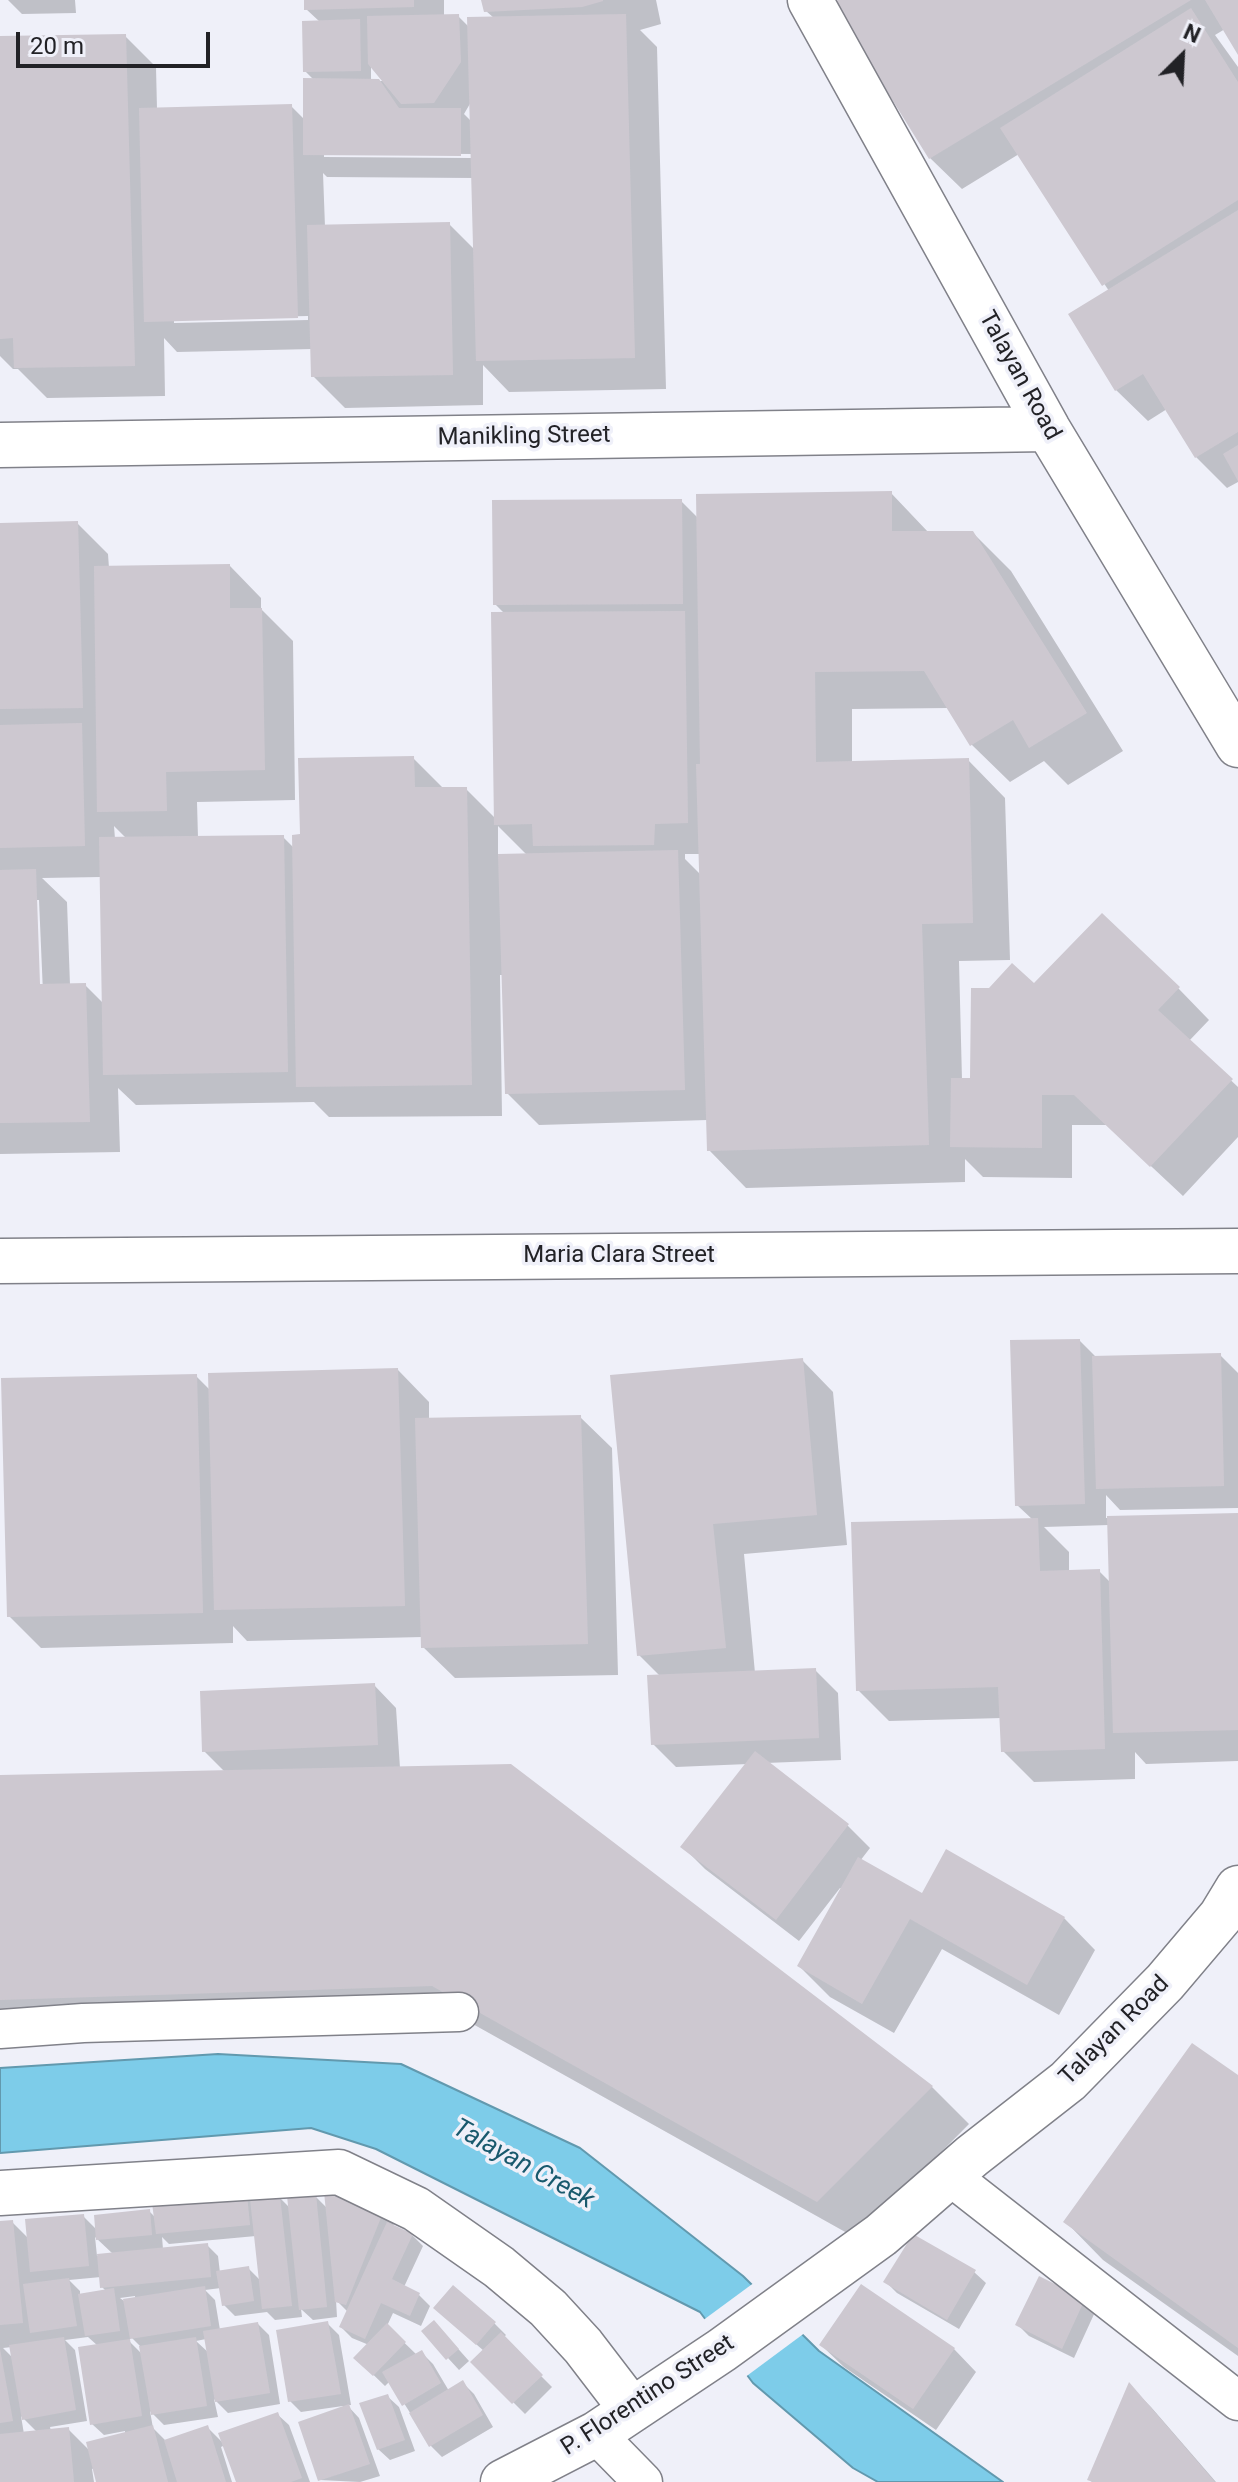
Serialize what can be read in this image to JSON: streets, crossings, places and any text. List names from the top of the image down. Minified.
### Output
{"streets":{"street":["Talayan Road","Manikling Street","Maria Clara Street","P. Florentino Street"]},"crossings":[["Talayan Road","Manikling Street"],["Talayan Road","P. Florentino Street"]],"water":["Talayan Creek"],"scale_bar":"20 m","north":"top right"}
